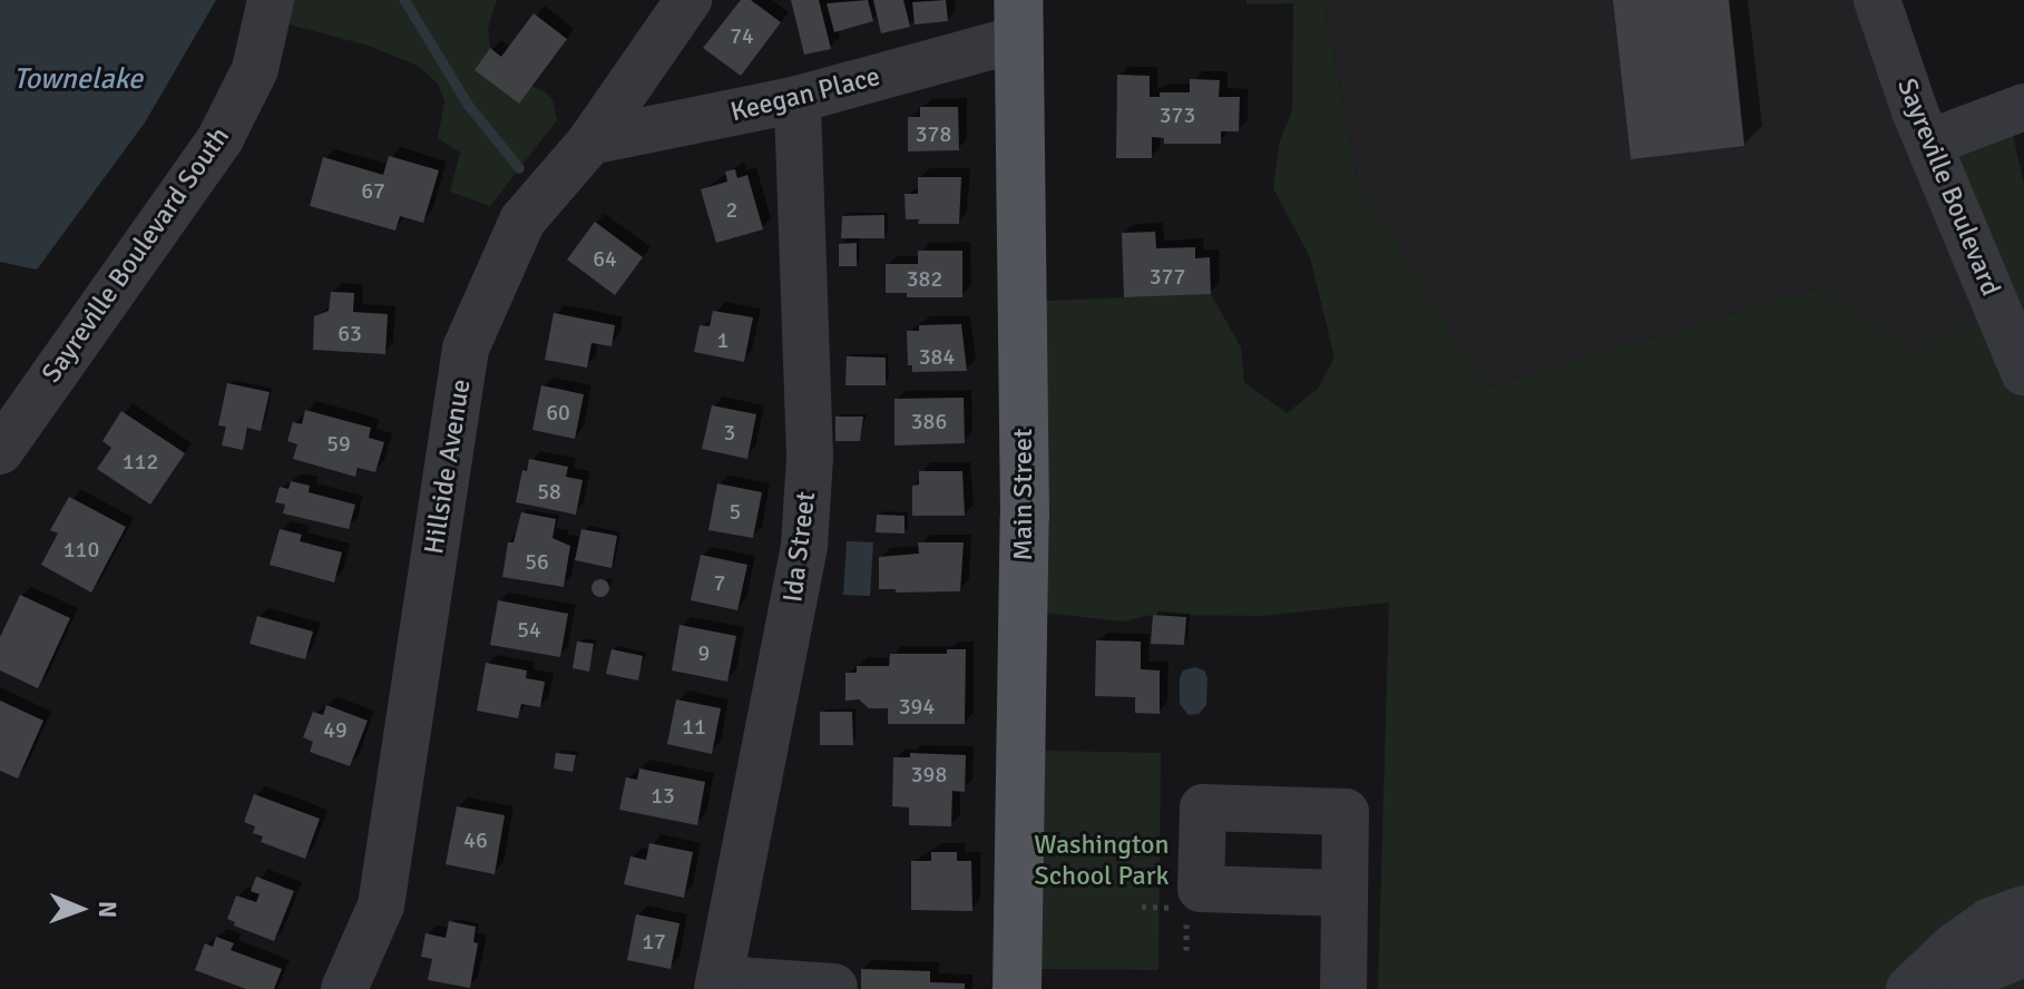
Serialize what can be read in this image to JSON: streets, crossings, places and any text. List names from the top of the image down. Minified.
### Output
{"streets":{"main road":["Main Street"],"street":["Keegan Place","Sayreville Boulevard","Sayreville Boulevard South","Hillside Avenue","Ida Street"]},"crossings":[["Keegan Place","Hillside Avenue"],["Keegan Place","Main Street"],["Keegan Place","Ida Street"]],"water":["Townelake"],"parks":["Washington School Park"],"house_numbers":["74","373","378","67","2","64","377","382","63","1","384","60","386","3","59","112","58","5","110","56","7","54","9","394","11","49","398","13","46","17"],"north":"right"}
